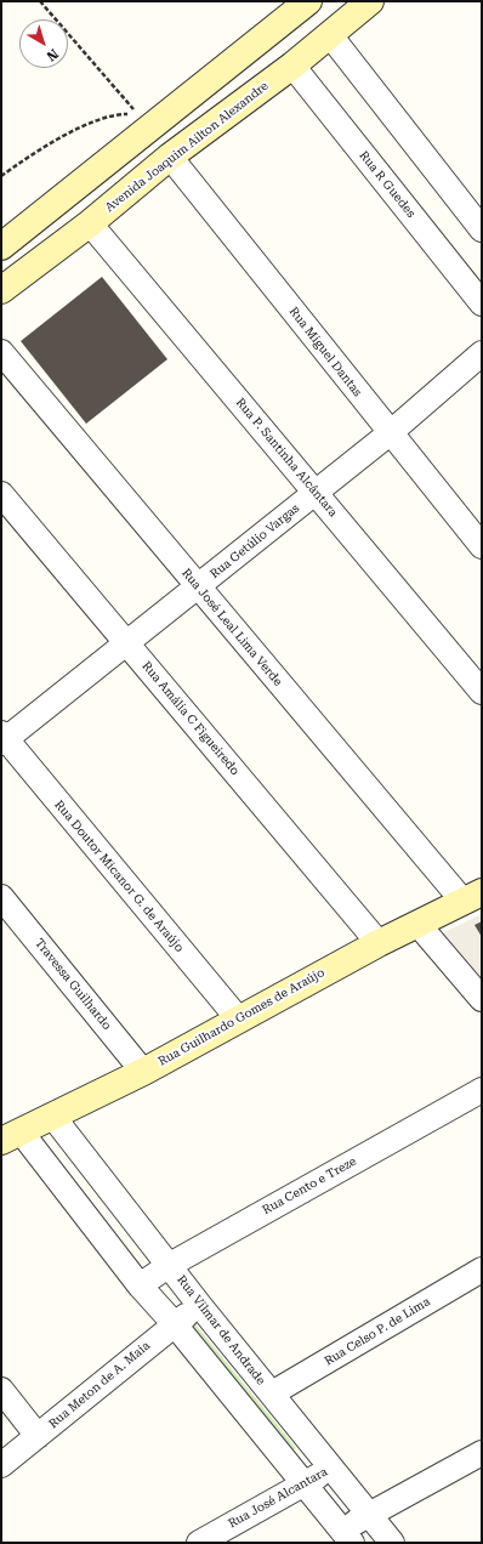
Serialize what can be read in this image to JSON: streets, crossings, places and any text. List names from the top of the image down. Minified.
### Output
{"streets":{"street":["Avenida Joaquim Ailton Alexandre","Rua R Guedes","Rua Miguel Dantas","Rua P. Santinha Alcântara","Rua Getúlio Vargas","Rua José Leal Lima Verde","Rua Amália C Figueiredo","Rua Doutor Micanor G. de Araújo","Travessa Guilhardo","Rua Guilhardo Gomes de Araújo","Rua Cento e Treze","Rua Vilmar de Andrade","Rua Celso P. de Lima","Rua Meton de A. Maia","Rua José Alcantara"]},"crossings":[["Avenida Joaquim Ailton Alexandre","Rua R Guedes"],["Avenida Joaquim Ailton Alexandre","Rua Miguel Dantas"],["Avenida Joaquim Ailton Alexandre","Rua P. Santinha Alcântara"],["Rua Miguel Dantas","Rua Getúlio Vargas"],["Rua P. Santinha Alcântara","Rua Getúlio Vargas"],["Rua Getúlio Vargas","Rua José Leal Lima Verde"],["Rua Getúlio Vargas","Rua Amália C Figueiredo"],["Rua Getúlio Vargas","Rua Doutor Micanor G. de Araújo"],["Rua José Leal Lima Verde","Rua Guilhardo Gomes de Araújo"],["Rua Amália C Figueiredo","Rua Guilhardo Gomes de Araújo"],["Rua Doutor Micanor G. de Araújo","Rua Guilhardo Gomes de Araújo"],["Travessa Guilhardo","Rua Guilhardo Gomes de Araújo"],["Rua Guilhardo Gomes de Araújo","Rua Vilmar de Andrade"],["Rua Cento e Treze","Rua Vilmar de Andrade"],["Rua Vilmar de Andrade","Rua Celso P. de Lima"],["Rua Vilmar de Andrade","Rua Meton de A. Maia"],["Rua Vilmar de Andrade","Rua José Alcantara"]],"north":"bottom right"}
